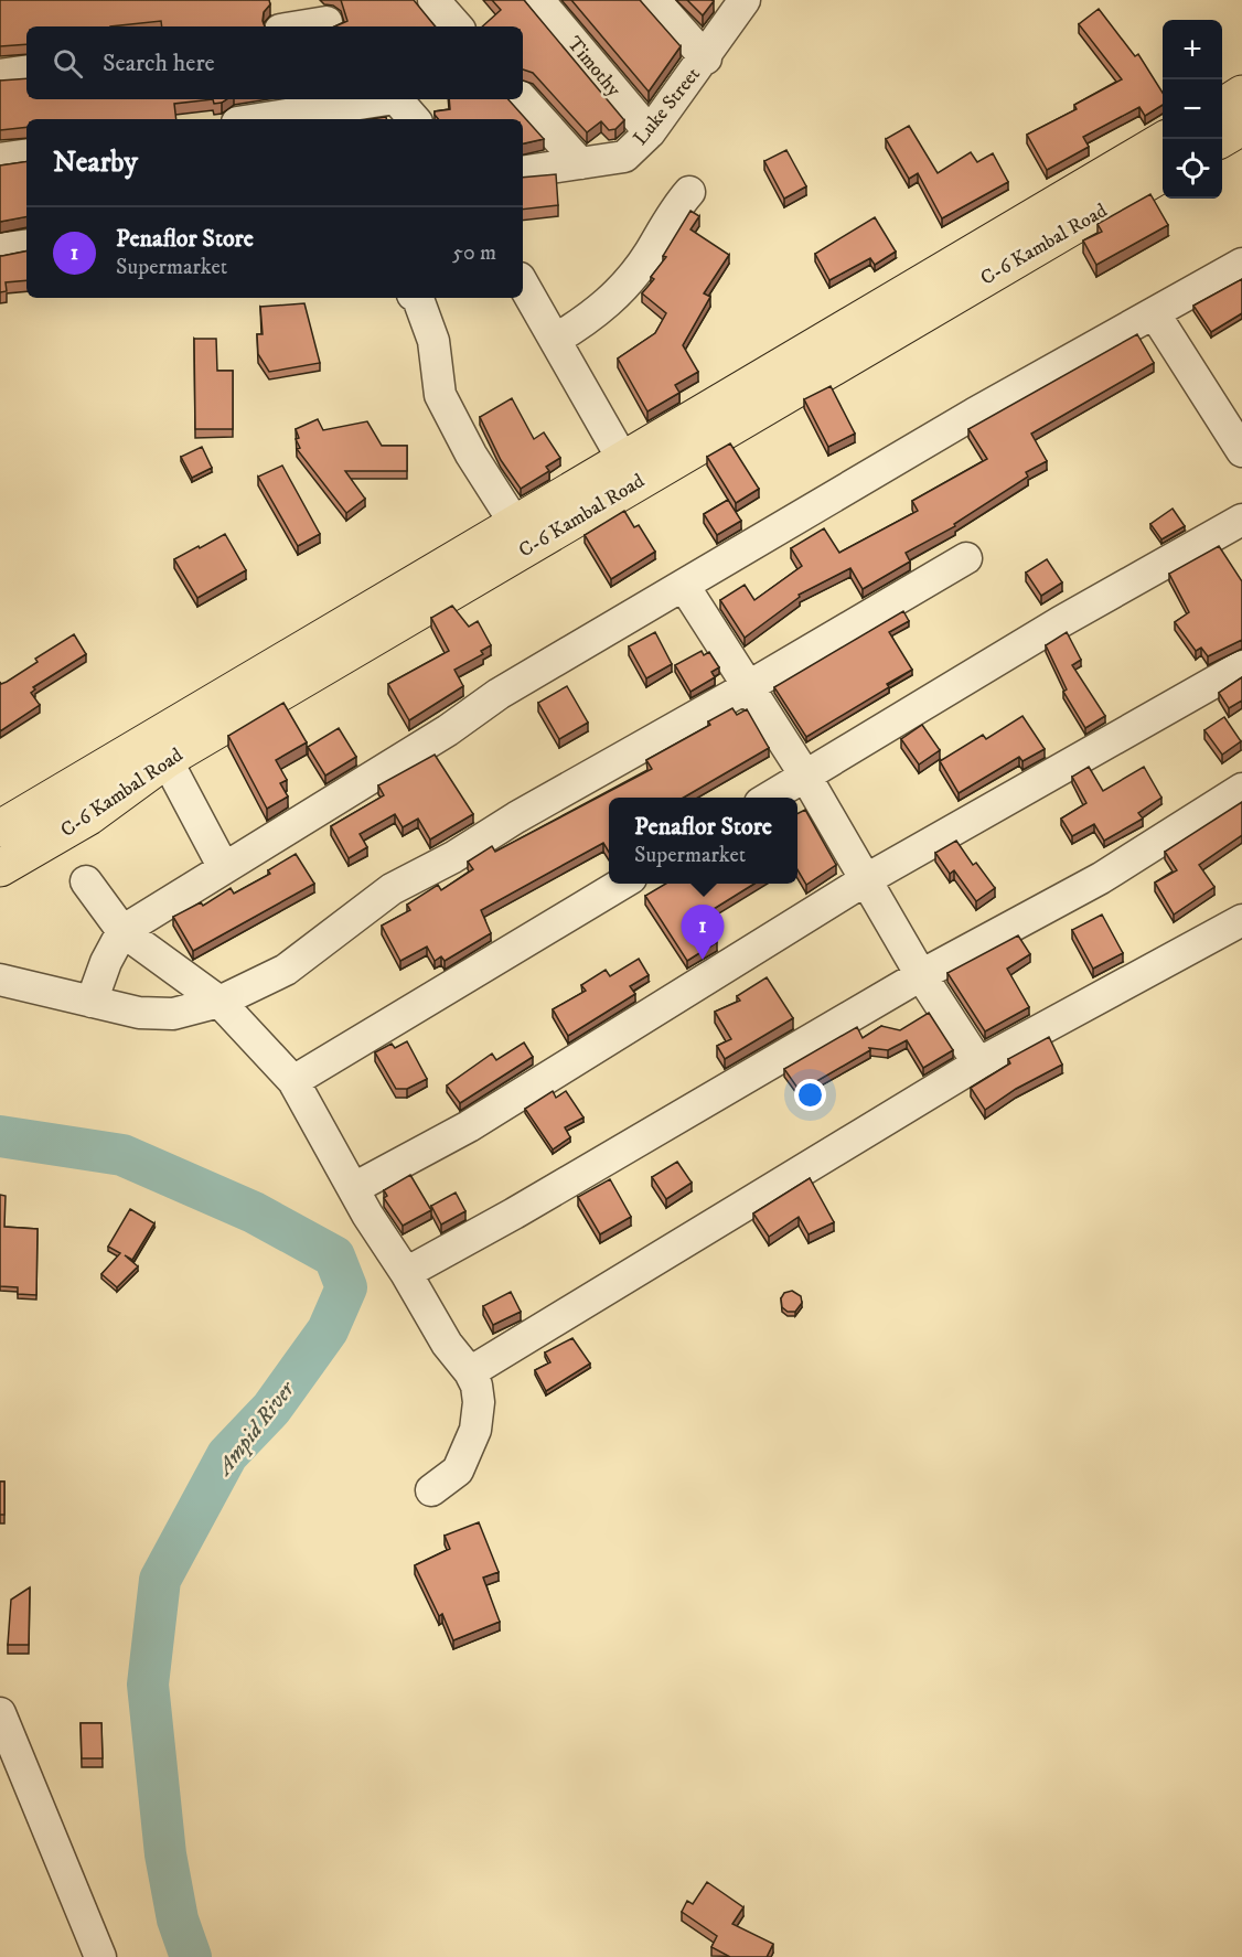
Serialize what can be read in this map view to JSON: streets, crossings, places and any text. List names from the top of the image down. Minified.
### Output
{"streets":{"main road":["C-6 Kambal Road"],"street":["Timothy","Luke Street"]},"crossings":[["Timothy","Luke Street"]],"water":["Ampid River"],"page":{"map_buttons":["+","−"],"search":"Search here","heading":"Nearby","list":[{"mark":"1","name":"Penaflor Store","note":"Supermarket","value":"50 m"}],"popup":["Penaflor Store","Supermarket"],"pins":"1"}}
